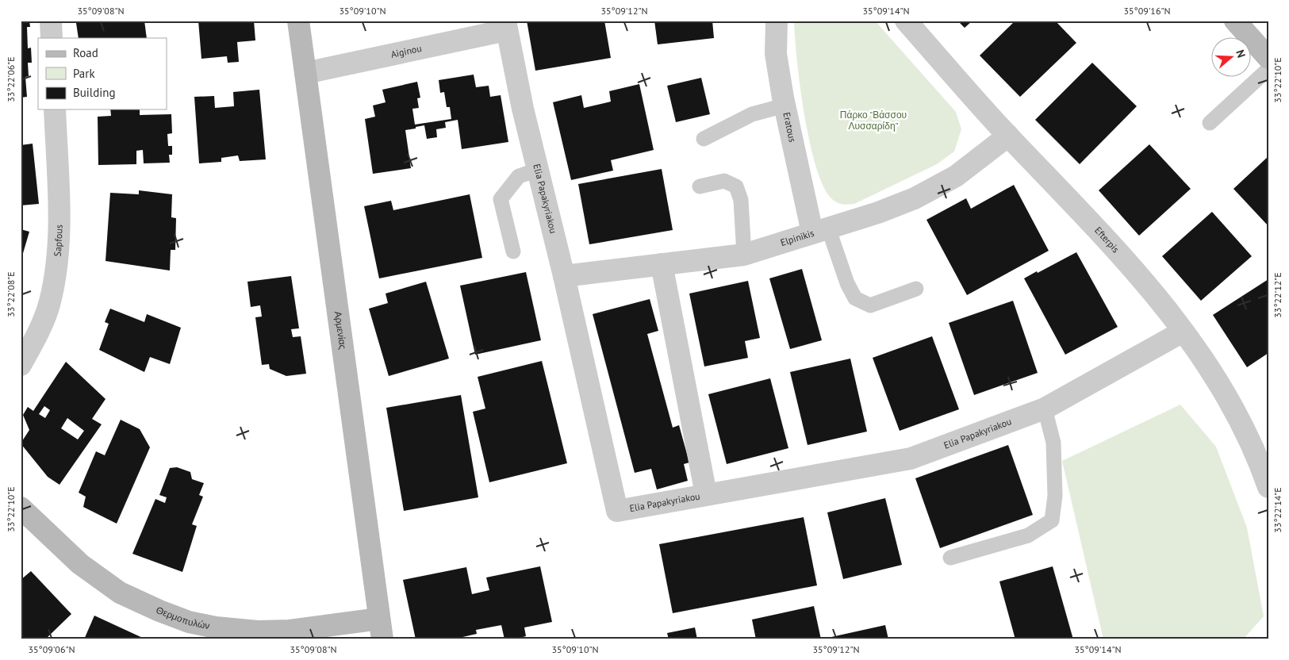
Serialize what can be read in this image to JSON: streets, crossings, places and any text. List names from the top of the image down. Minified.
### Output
{"streets":{"main road":["Αρμενίας","Θερμοπυλών"],"street":["Aiginou","Eratous","Elia Papakyriakou","Elpinikis","Sapfous","Efterpis"]},"crossings":[["Aiginou","Elia Papakyriakou"],["Aiginou","Αρμενίας"],["Eratous","Elpinikis"],["Elia Papakyriakou","Elpinikis"],["Elia Papakyriakou","Efterpis"],["Elpinikis","Efterpis"],["Αρμενίας","Θερμοπυλών"]],"parks":["Πάρκο \"Βάσσου Λυσσαρίδη\""],"legend":["Road","Park","Building"],"north":"right","coordinates":["35°09'08\"N","35°09'10\"N","35°09'12\"N","35°09'14\"N","35°09'16\"N","33°22'06\"E","33°22'10\"E","33°22'08\"E","33°22'12\"E","33°22'14\"E","35°09'06\"N"]}
